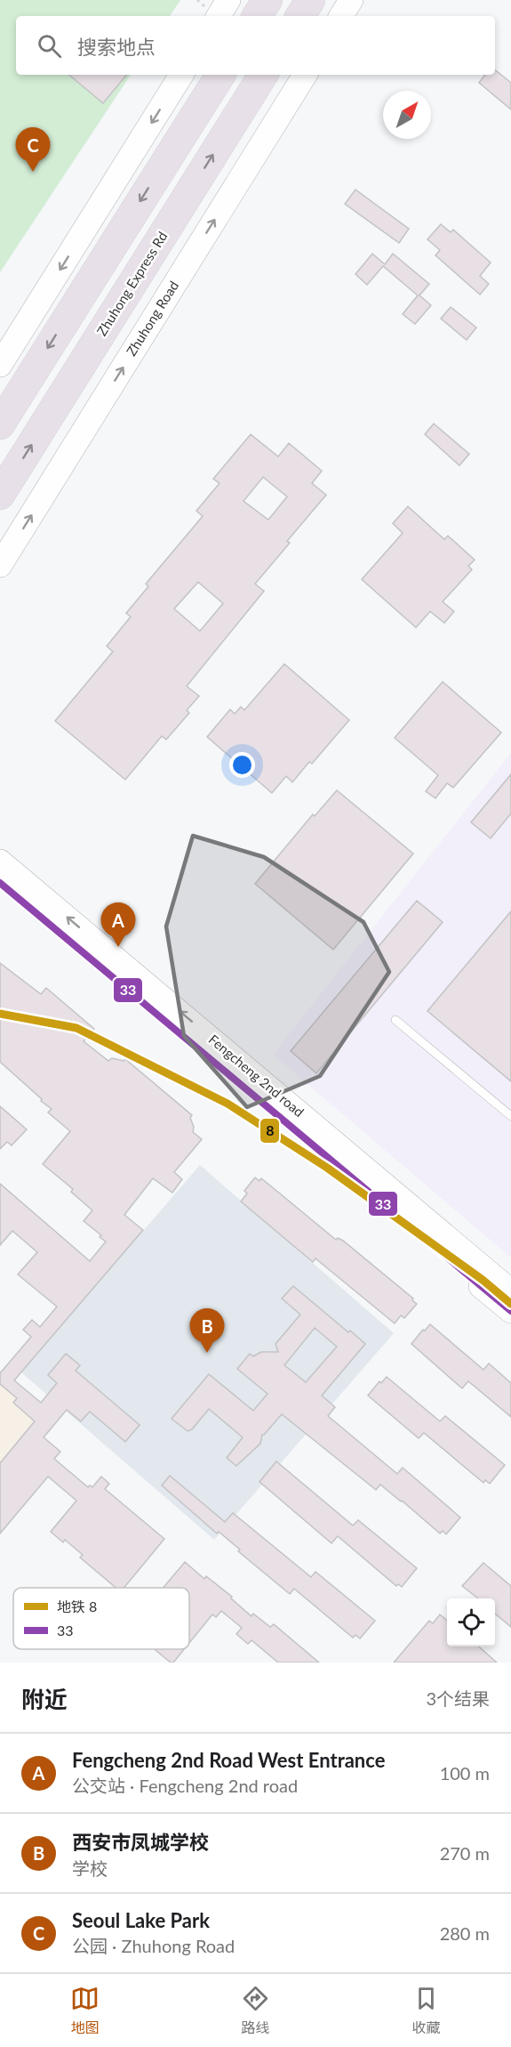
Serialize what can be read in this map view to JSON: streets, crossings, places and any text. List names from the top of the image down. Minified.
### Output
{"streets":{"highway":["Zhuhong Express Rd"],"main road":["Zhuhong Road","Fengcheng 2nd road"]},"lines":["transit line 33","metro line 8"],"legend":["地铁 8","33"],"north":"top right","page":{"search":"搜索地点","pins":["C","A","B"],"heading":["附近","3个结果"],"list":[{"mark":"A","name":"Fengcheng 2nd Road West Entrance","note":"公交站 · Fengcheng 2nd road","value":"100 m"},{"mark":"B","name":"西安市凤城学校","note":"学校","value":"270 m"},{"mark":"C","name":"Seoul Lake Park","note":"公园 · Zhuhong Road","value":"280 m"}],"nav":["地图","路线","收藏"]}}
